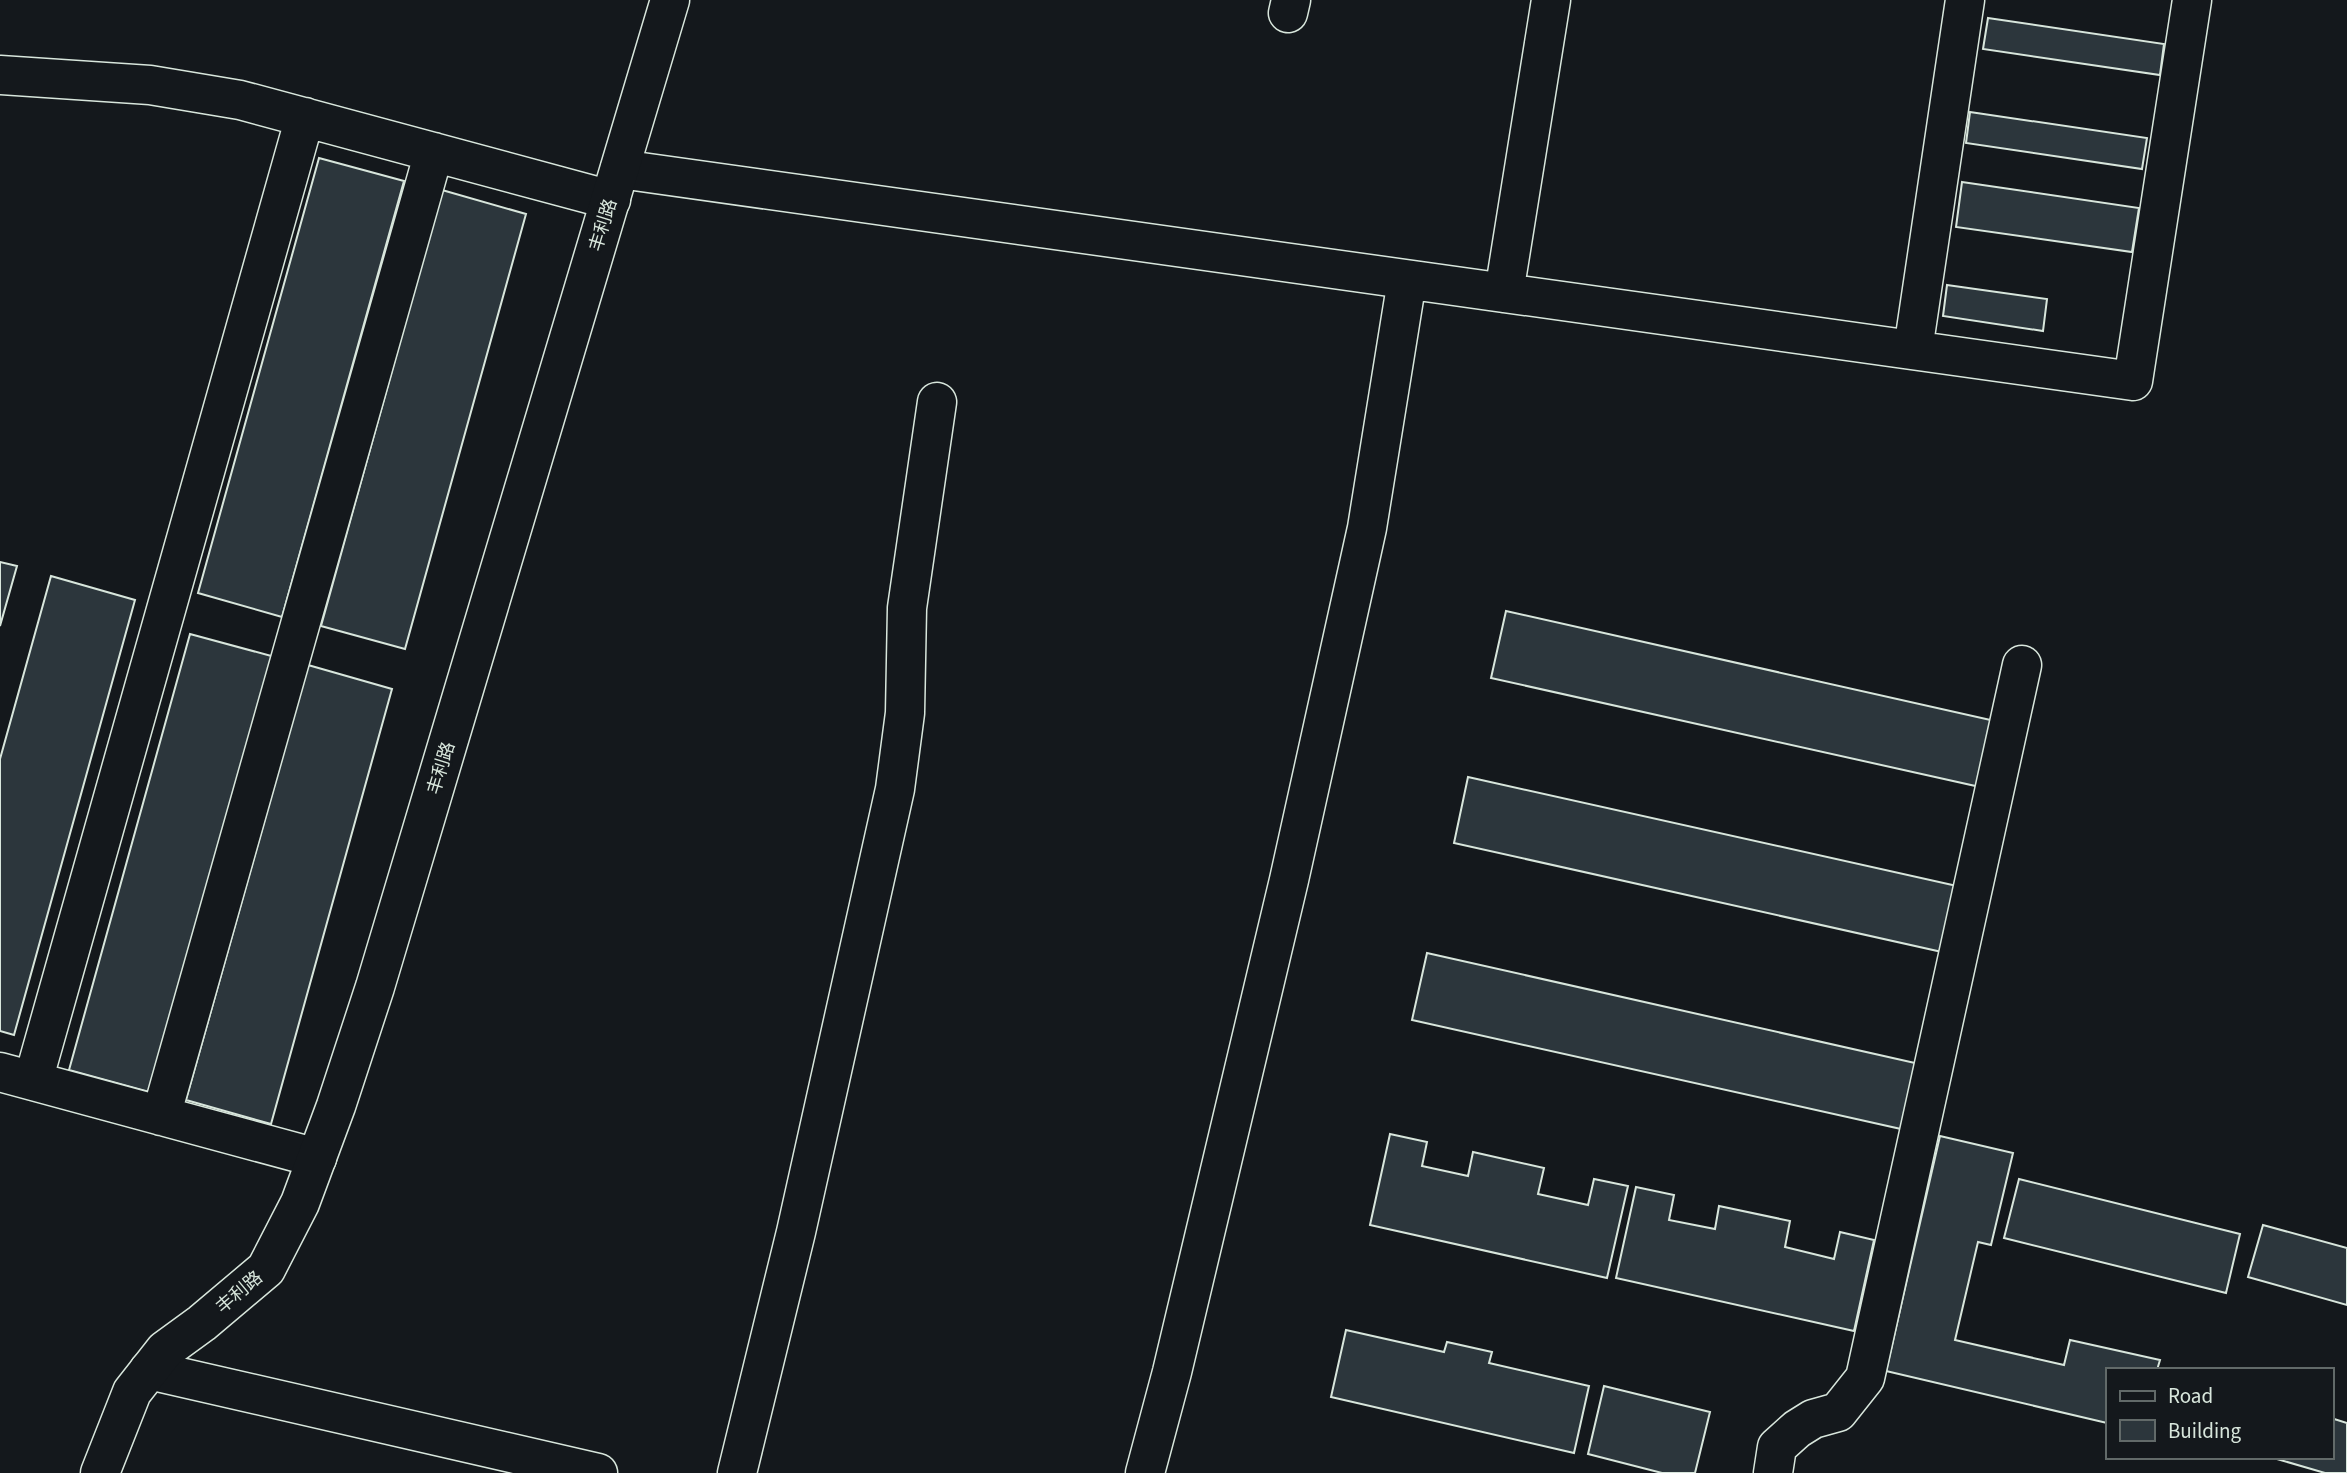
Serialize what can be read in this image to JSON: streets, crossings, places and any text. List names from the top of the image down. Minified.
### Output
{"streets":{"street":["丰利路"]},"legend":["Road","Building"]}
